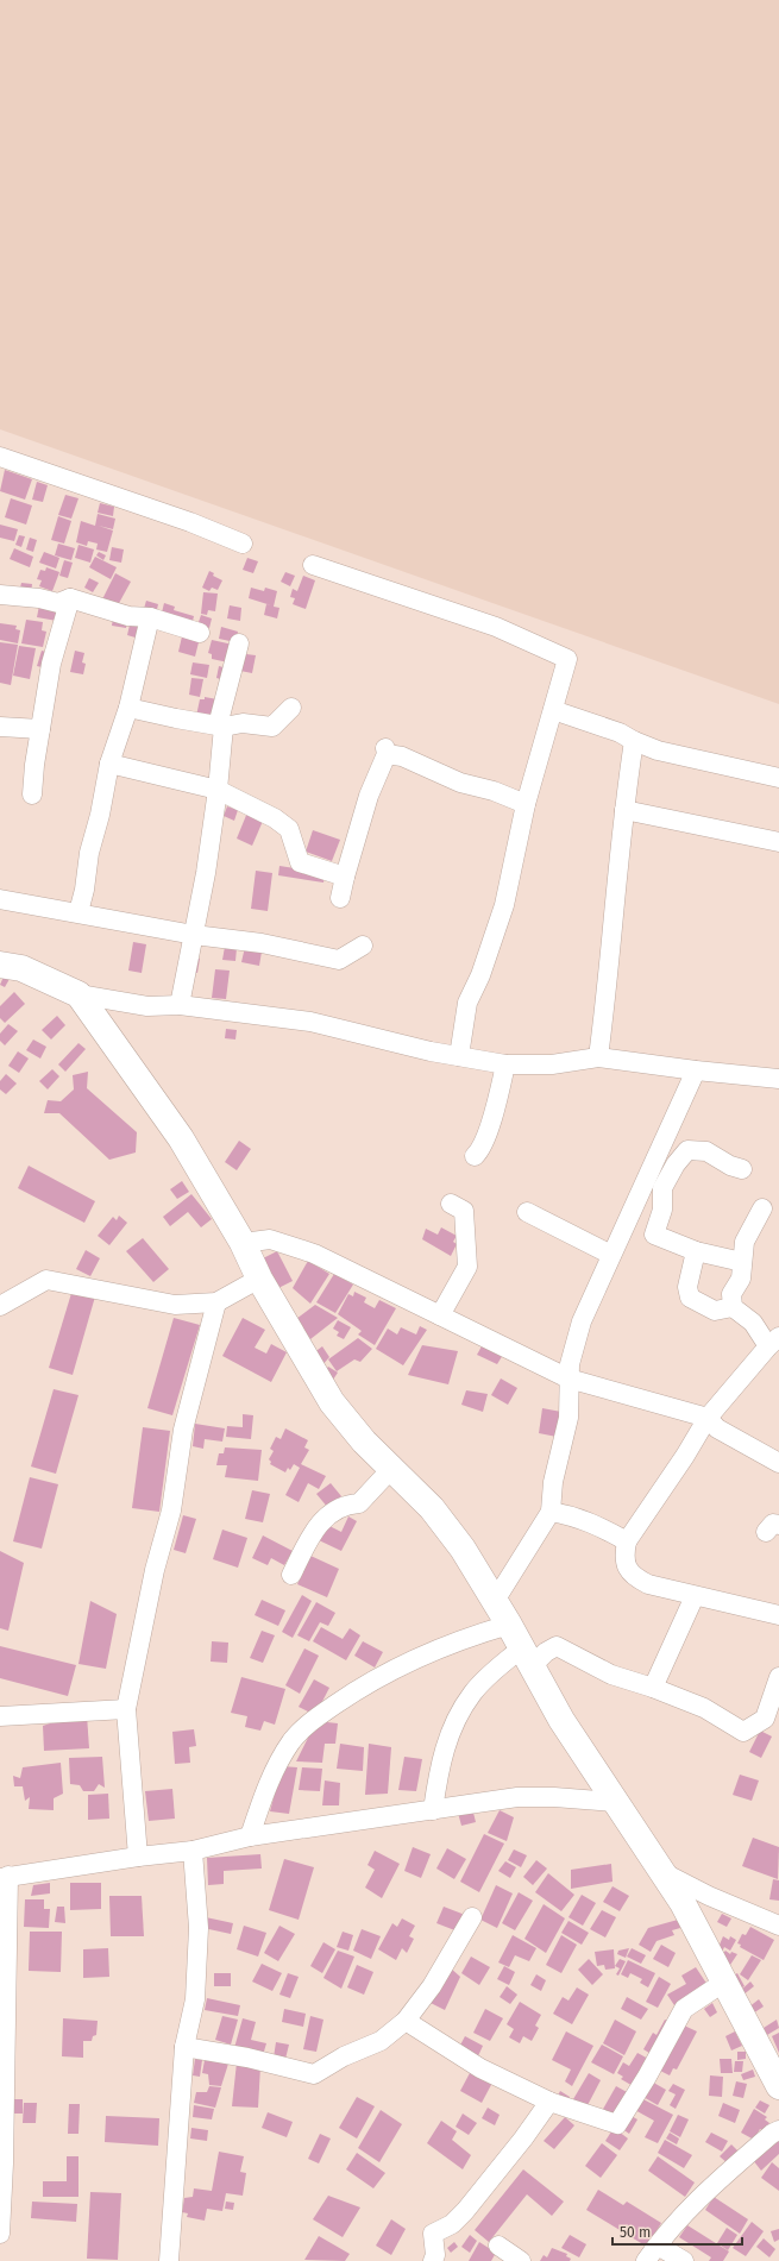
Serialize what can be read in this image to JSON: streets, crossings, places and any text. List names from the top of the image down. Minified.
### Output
{"scale_bar":"50 m"}
